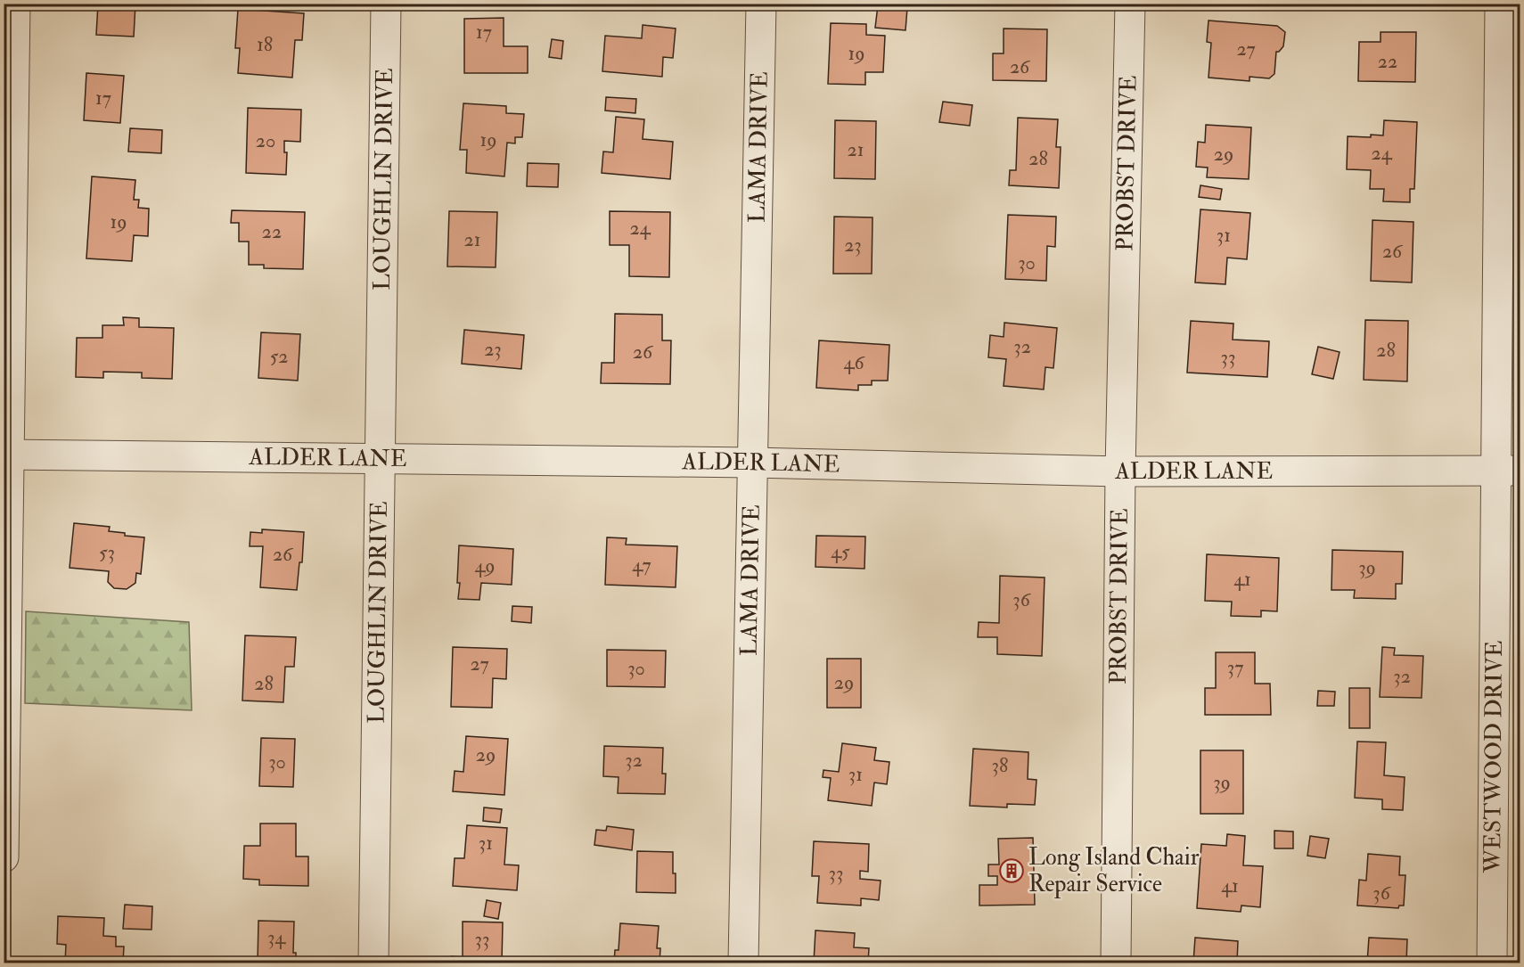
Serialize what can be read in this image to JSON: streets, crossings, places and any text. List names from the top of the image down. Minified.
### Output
{"streets":{"street":["LAMA DRIVE","PROBST DRIVE","LOUGHLIN DRIVE","ALDER LANE","WESTWOOD DRIVE"]},"crossings":[["LAMA DRIVE","ALDER LANE"],["PROBST DRIVE","ALDER LANE"],["LOUGHLIN DRIVE","ALDER LANE"],["ALDER LANE","WESTWOOD DRIVE"]],"places":{"building":["Long Island Chair Repair Service"]},"house_numbers":["17","18","27","19","22","26","17","19","20","21","24","29","28","19","24","22","31","21","23","26","30","32","23","28","26","52","33","46","45","53","26","47","49","39","41","36","27","37","30","32","29","28","29","32","30","38","31","39","31","33","41","36","34","33"]}
